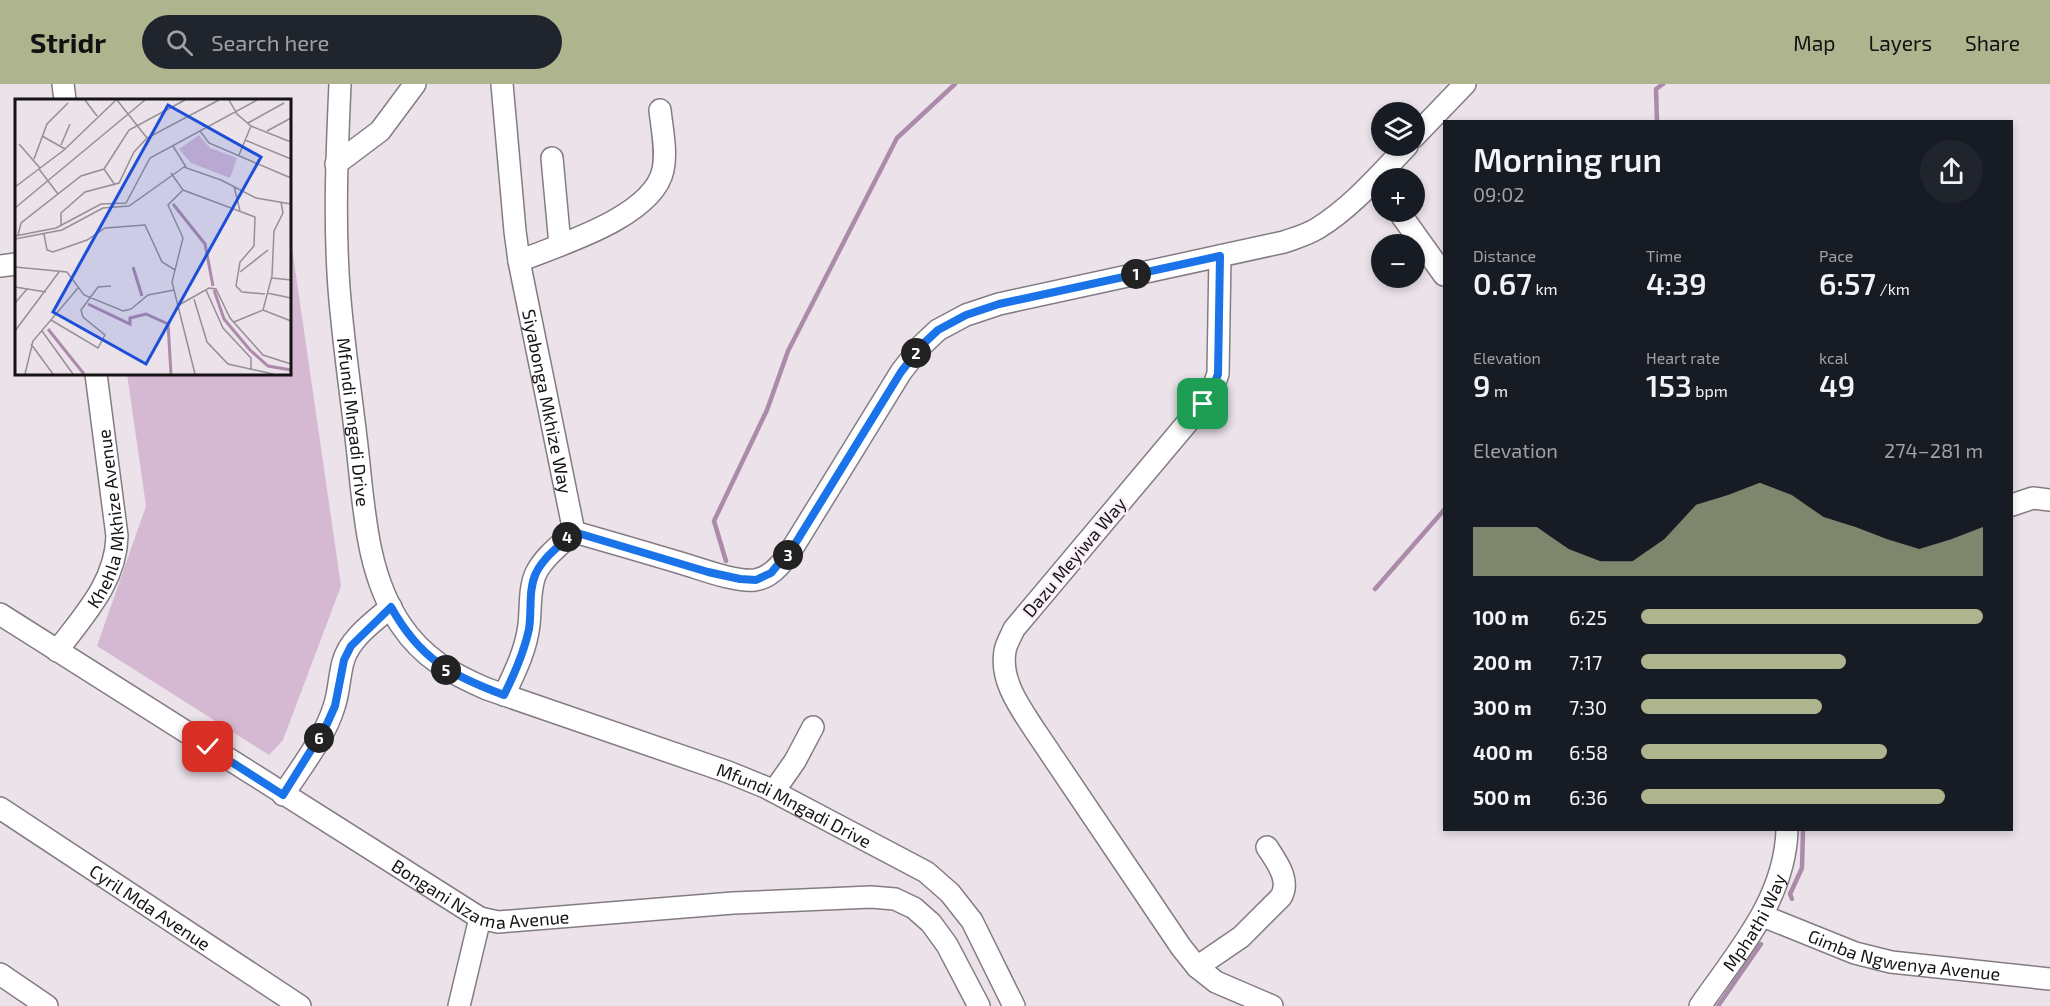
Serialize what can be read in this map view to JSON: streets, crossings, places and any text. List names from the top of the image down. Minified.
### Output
{"streets":{"street":["Siyabonga Mkhize Way","Mfundi Mngadi Drive","Khehla Mkhize Avenue","Dazu Meyiwa Way","Bongani Nzama Avenue","Cyril Mda Avenue","Mphathi Way","Gimba Ngwenya Avenue"]},"crossings":[["Khehla Mkhize Avenue","Bongani Nzama Avenue"],["Mphathi Way","Gimba Ngwenya Avenue"]],"page":{"header":"Stridr","search":"Search here","nav":["Map","Layers","Share"],"map_buttons":["+","−"],"heading":["Morning run","09:02"],"stats":[["Distance","0.67 km"],["Time","4:39"],["Pace","6:57 /km"],["Elevation","9 m"],["Heart rate","153 bpm"],["kcal","49"]],"pins":["1","2","4","3","5","6"],"chart":["Elevation","274–281 m"],"list":[{"name":"100 m","note":"6:25"},{"name":"200 m","note":"7:17"},{"name":"300 m","note":"7:30"},{"name":"400 m","note":"6:58"},{"name":"500 m","note":"6:36"}]}}
